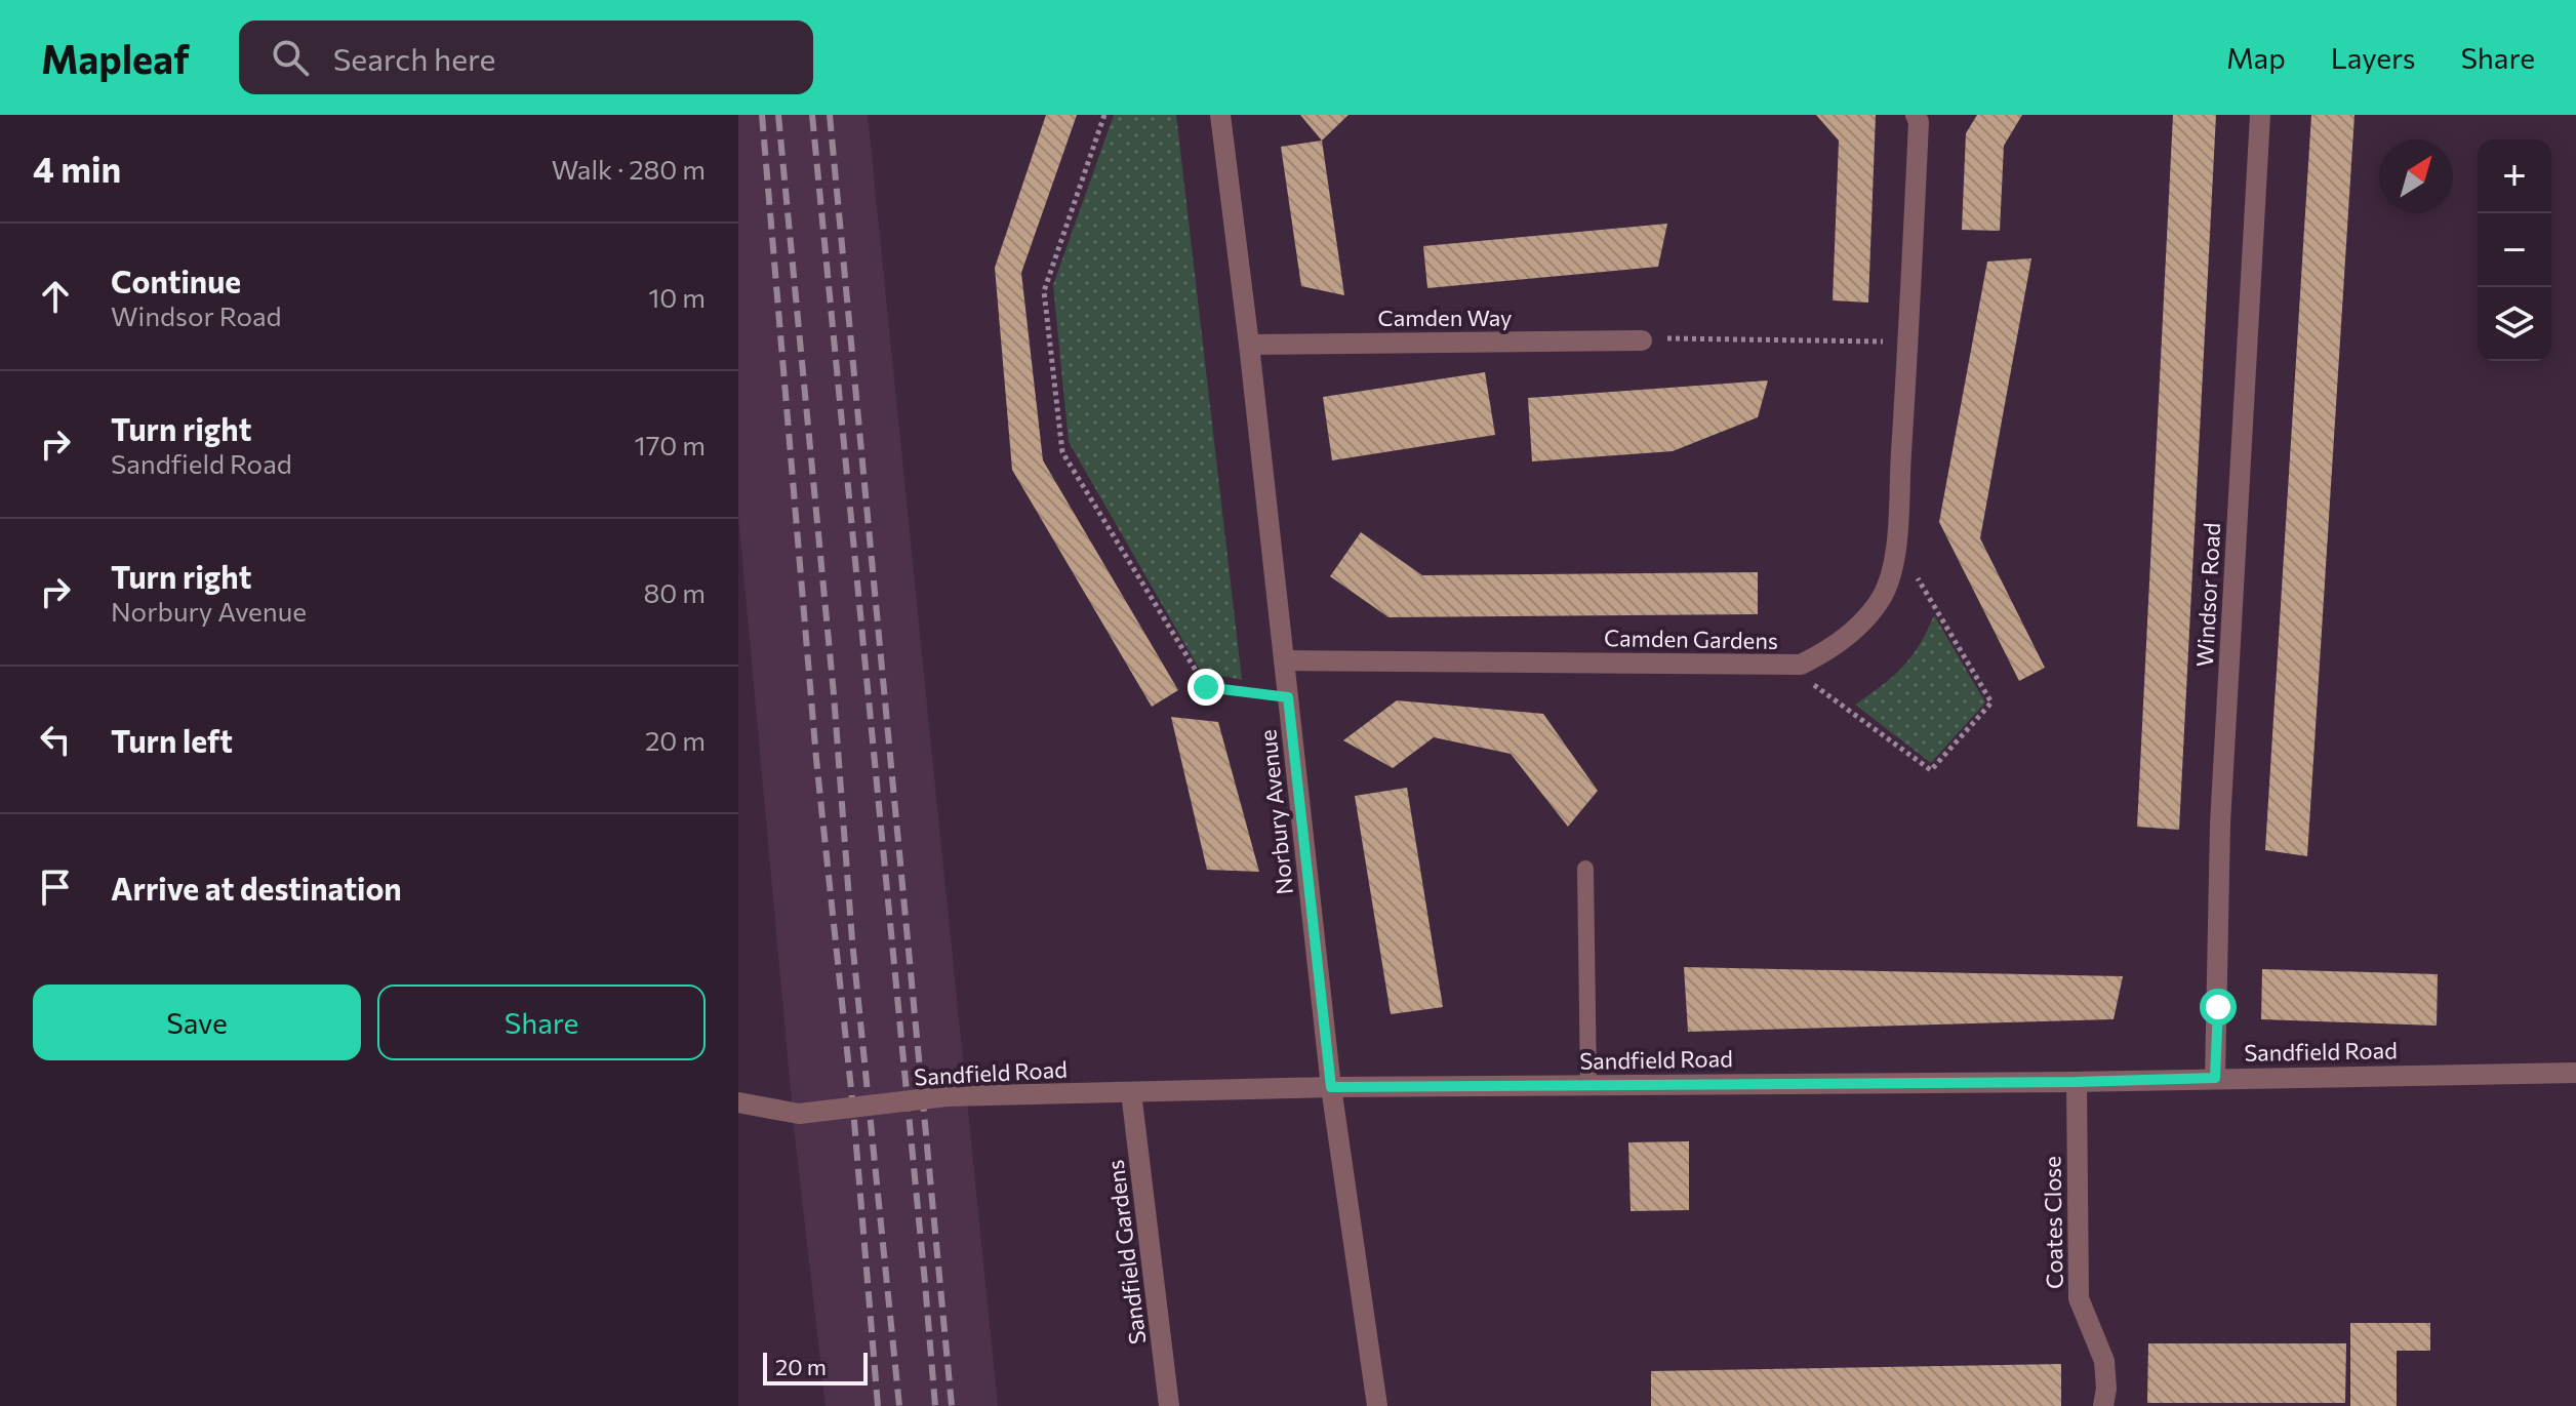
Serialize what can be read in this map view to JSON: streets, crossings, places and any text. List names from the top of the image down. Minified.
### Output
{"streets":{"street":["Camden Way","Windsor Road","Camden Gardens","Norbury Avenue","Sandfield Road","Coates Close","Sandfield Gardens"]},"crossings":[["Camden Way","Norbury Avenue"],["Windsor Road","Sandfield Road"],["Camden Gardens","Norbury Avenue"],["Norbury Avenue","Sandfield Road"],["Sandfield Road","Coates Close"],["Sandfield Road","Sandfield Gardens"]],"scale_bar":"20 m","north":"top right","page":{"header":"Mapleaf","search":"Search here","nav":["Map","Layers","Share"],"heading":["4 min","Walk · 280 m"],"map_buttons":["+","−"],"list":[["Continue","Windsor Road","10 m"],["Turn right","Sandfield Road","170 m"],["Turn right","Norbury Avenue","80 m"],["Turn left","20 m"],"Arrive at destination"],"buttons":["Save","Share"],"scale":"20 m"}}
